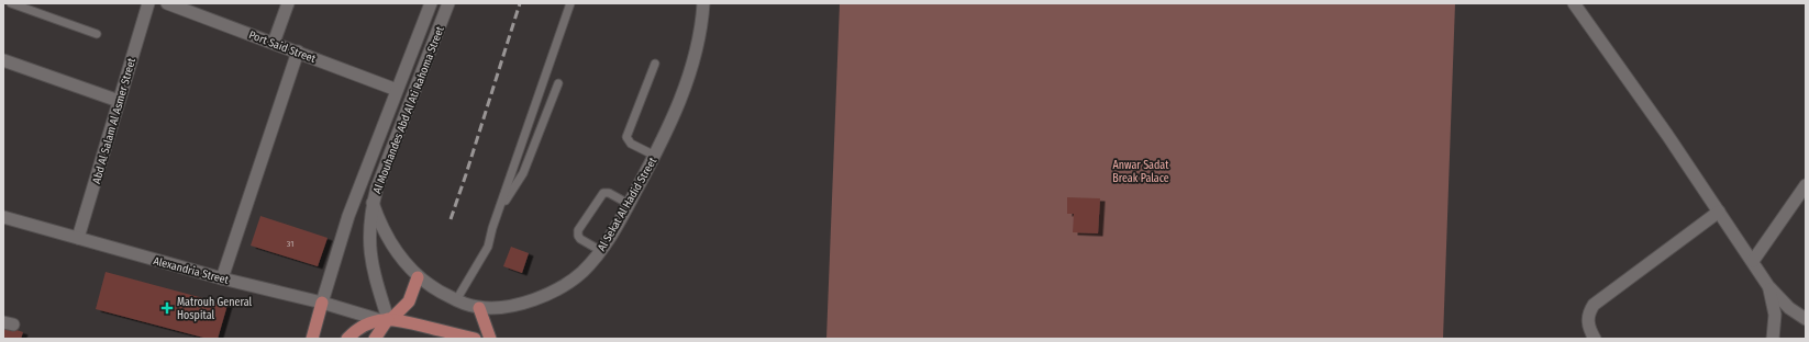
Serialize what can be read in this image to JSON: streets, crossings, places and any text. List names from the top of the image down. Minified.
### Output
{"streets":{"street":["Port Said Street","Al Mouhandes Abd Al Ati Rahoma Street","Abd Al Salam Al Asmer Street","Al Sekat Al Hadid Street","Alexandria Street"]},"crossings":[["Port Said Street","Al Mouhandes Abd Al Ati Rahoma Street"],["Al Mouhandes Abd Al Ati Rahoma Street","Al Sekat Al Hadid Street"],["Al Mouhandes Abd Al Ati Rahoma Street","Alexandria Street"],["Abd Al Salam Al Asmer Street","Alexandria Street"]],"parks":["Anwar Sadat Break Palace"],"places":{"health":["Matrouh General Hospital"]},"house_numbers":["31"]}
